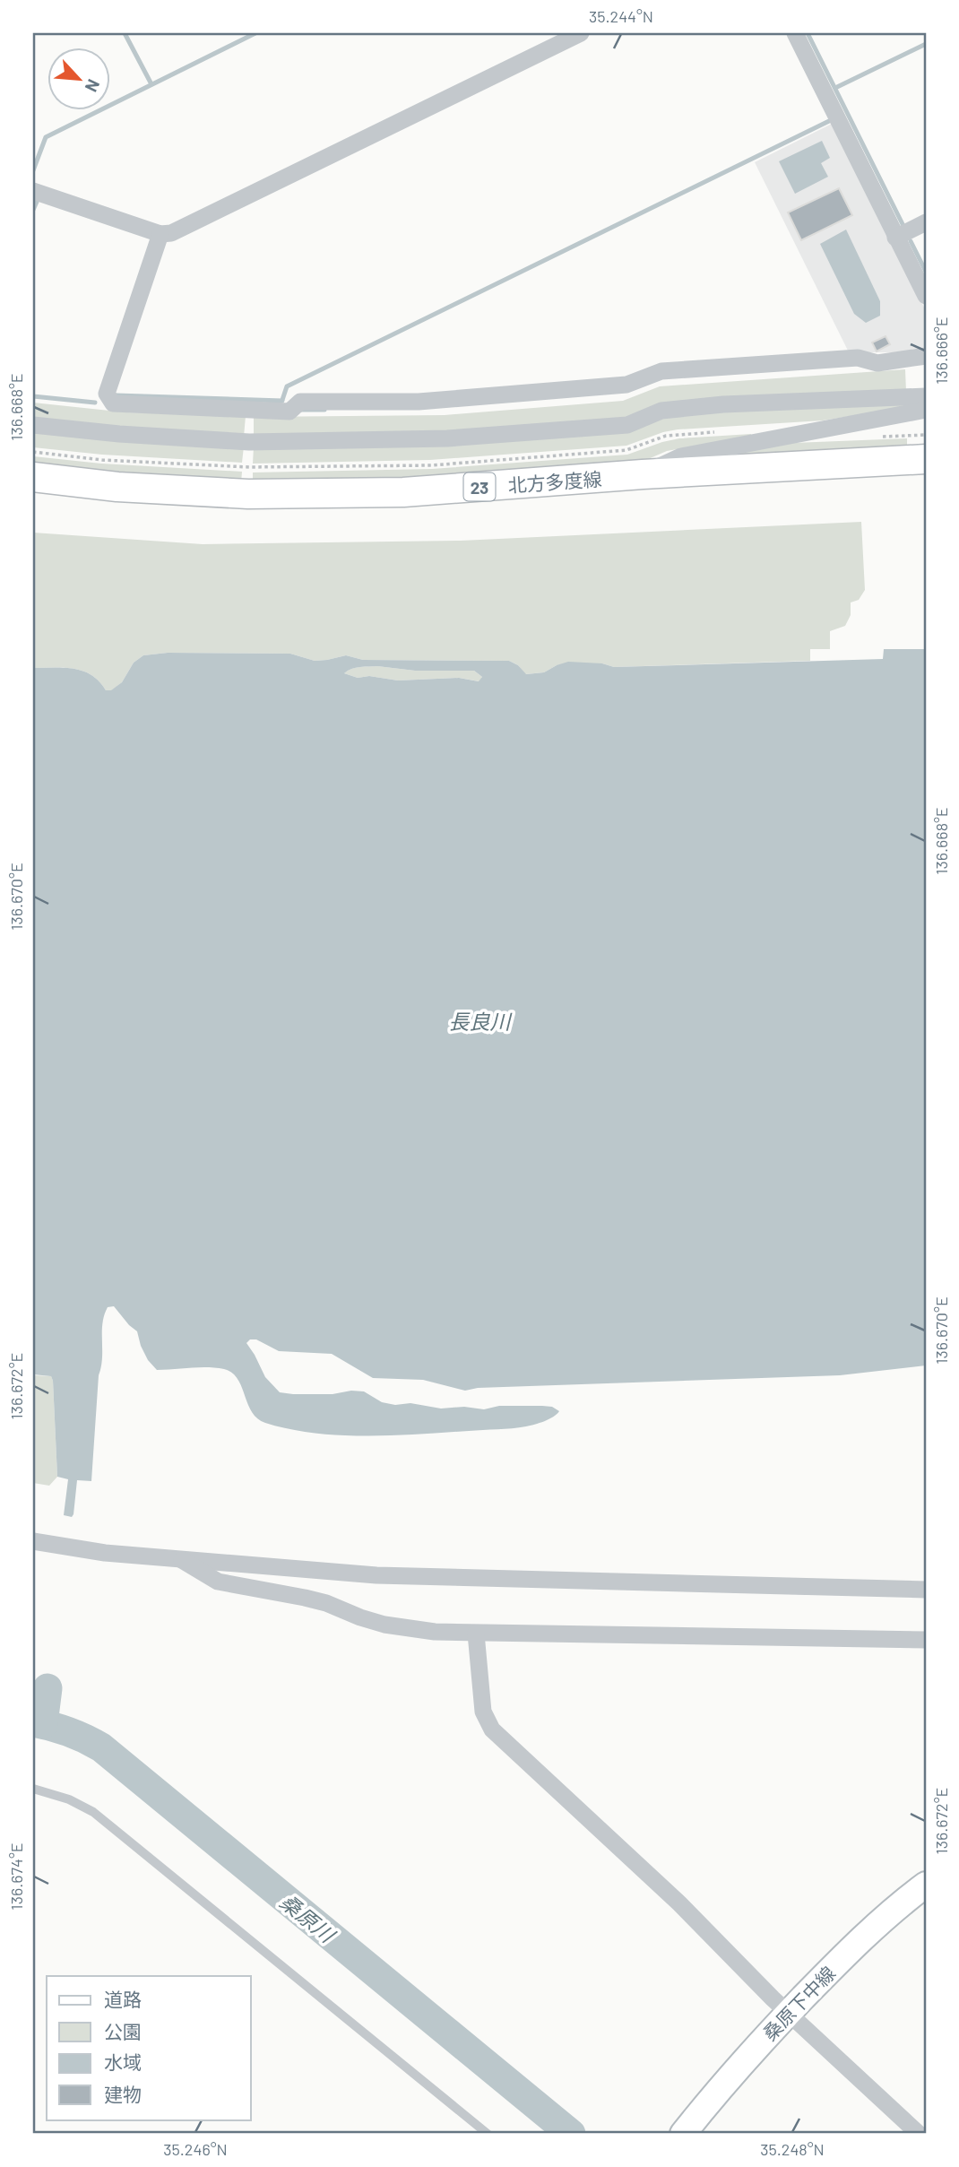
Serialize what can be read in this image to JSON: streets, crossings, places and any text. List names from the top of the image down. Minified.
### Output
{"streets":{"main road":["北方多度線","23","桑原下中線"]},"water":["長良川","桑原川"],"legend":["道路","公園","水域","建物"],"north":"bottom right","coordinates":["35.244°N","136.666°E","136.668°E","136.670°E","136.672°E","136.674°E","35.246°N","35.248°N"]}
